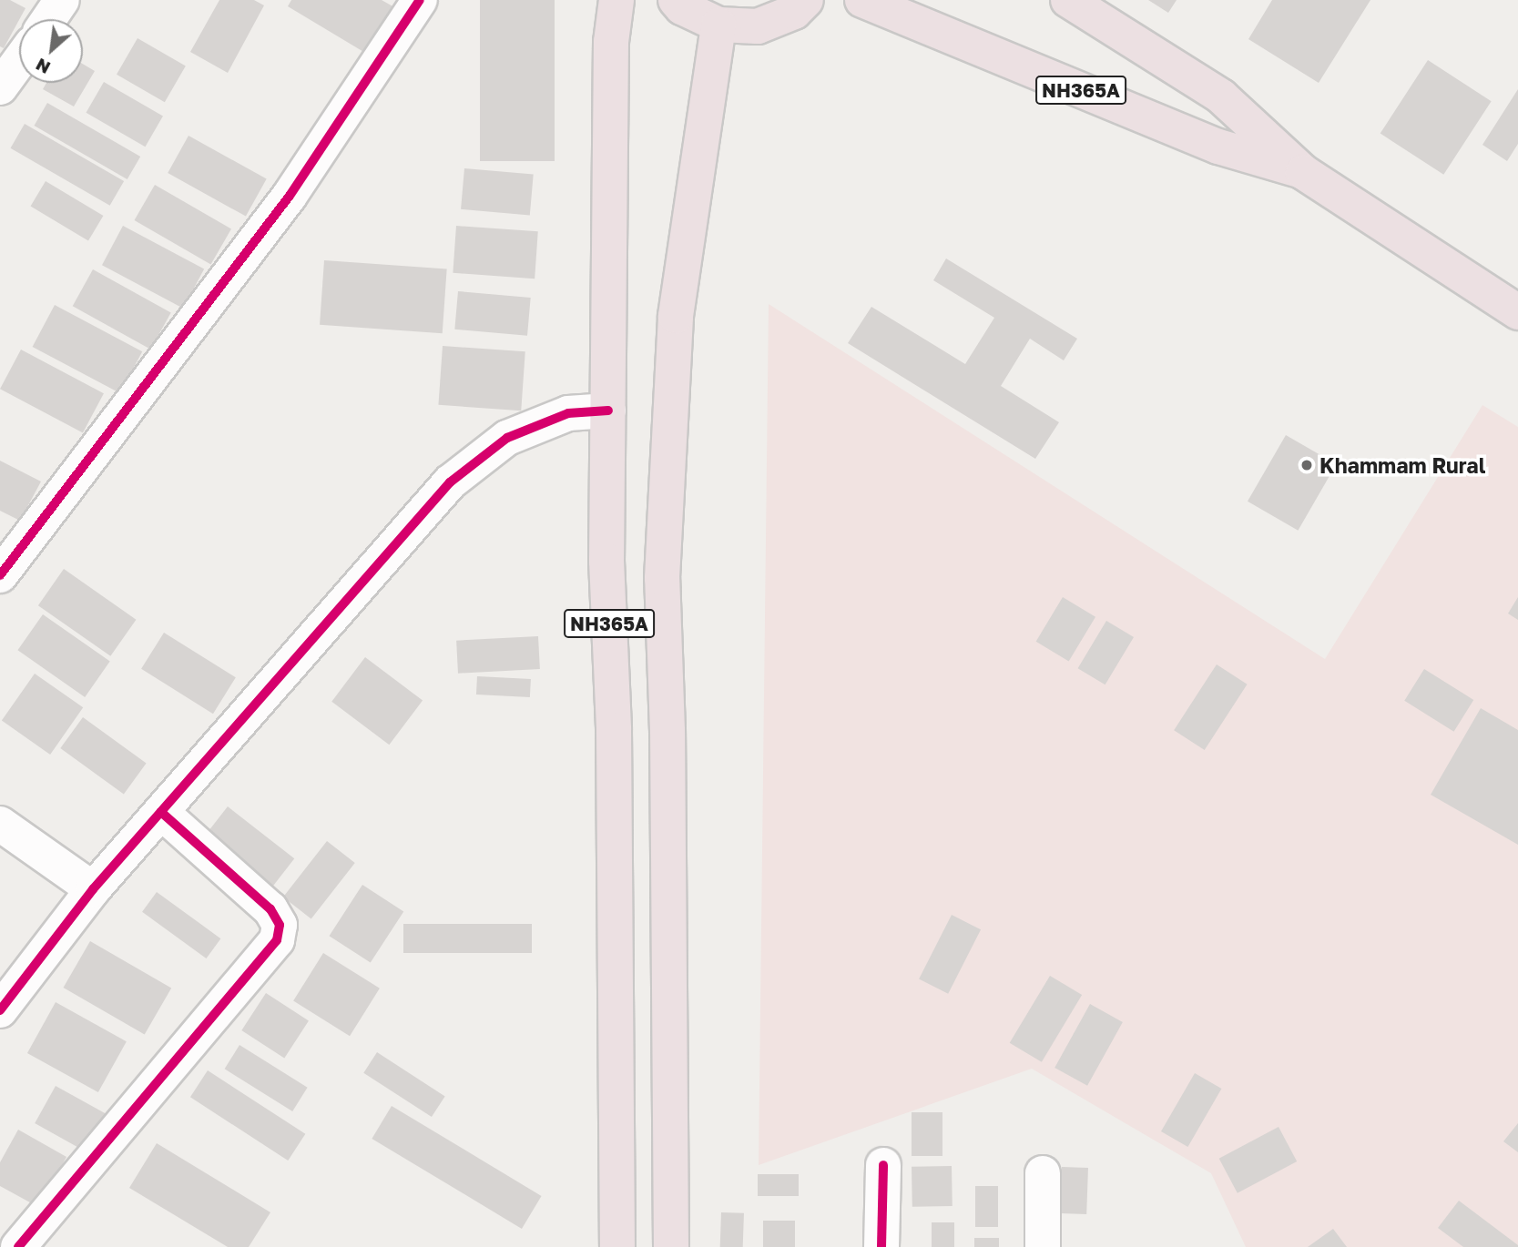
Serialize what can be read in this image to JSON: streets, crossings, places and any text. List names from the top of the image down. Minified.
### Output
{"streets":{"highway":["NH365A"]},"places":["Khammam Rural"],"north":"bottom left"}
